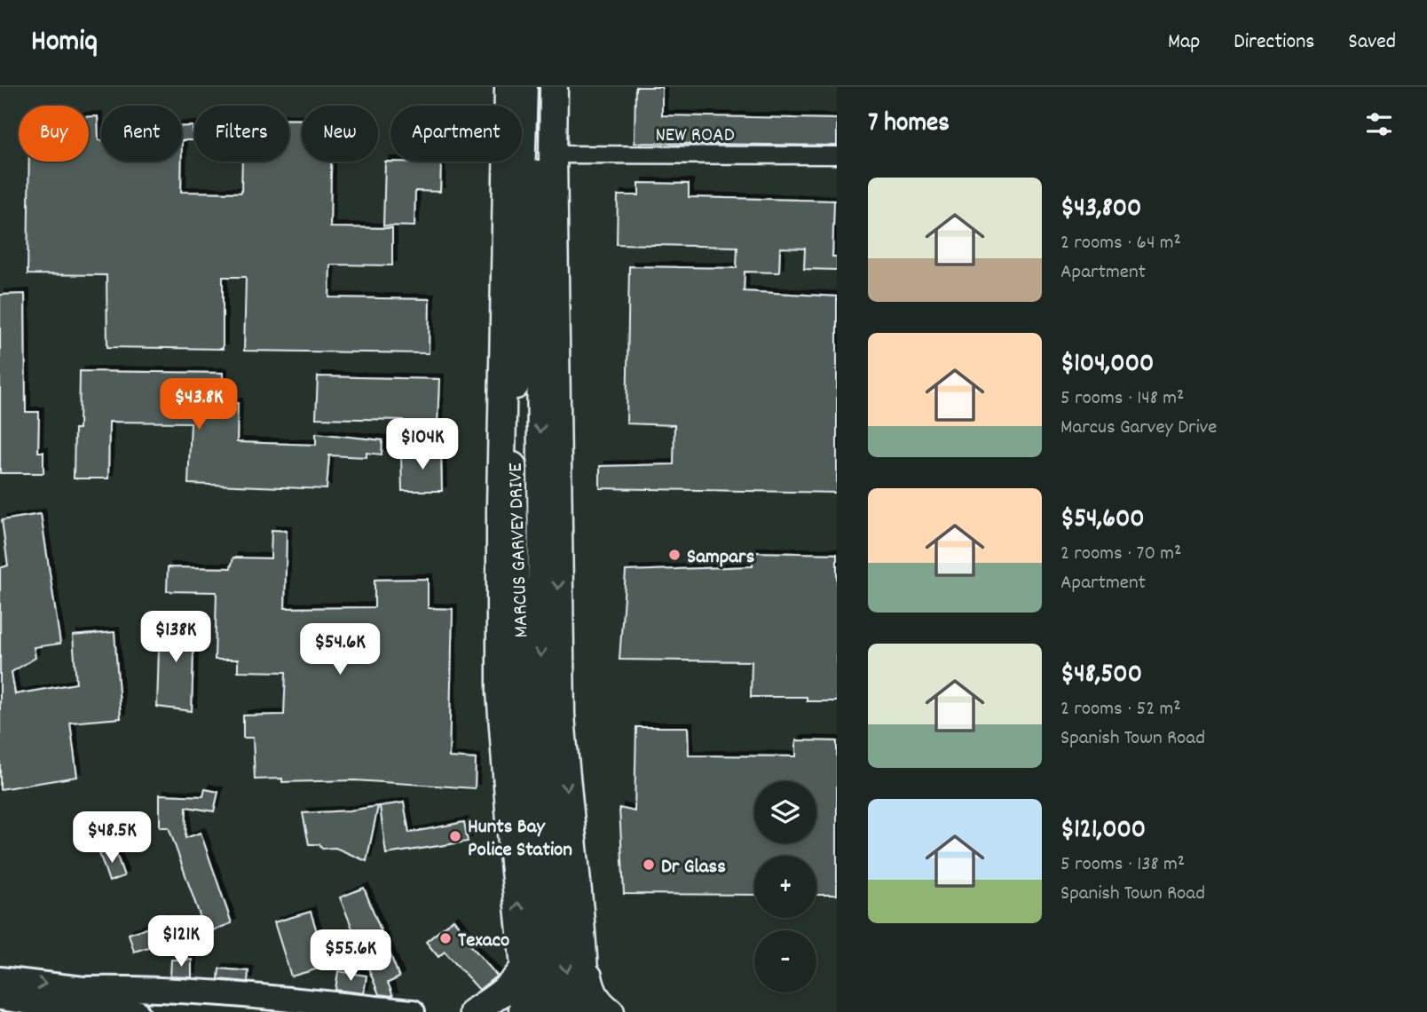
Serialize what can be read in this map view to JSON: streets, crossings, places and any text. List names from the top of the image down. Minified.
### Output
{"streets":{"highway":["MARCUS GARVEY DRIVE"],"street":["NEW ROAD"]},"crossings":[["NEW ROAD","MARCUS GARVEY DRIVE"]],"places":["Sampars","Hunts Bay Police Station","Dr Glass","Texaco"],"page":{"header":"Homiq","nav":["Map","Directions","Saved"],"heading":"7 homes","chip":["Buy","Rent","Filters","New","Apartment"],"list":[{"name":"$43,800","note":"2 rooms · 64 m² · Apartment"},{"name":"$104,000","note":"5 rooms · 148 m² · Marcus Garvey Drive"},{"name":"$54,600","note":"2 rooms · 70 m² · Apartment"},{"name":"$48,500","note":"2 rooms · 52 m² · Spanish Town Road"},{"name":"$121,000","note":"5 rooms · 138 m² · Spanish Town Road"}],"price":["$43.8K","$104K","$138K","$54.6K","$48.5K","$121K","$55.6K"],"map_buttons":["+","−"]}}
